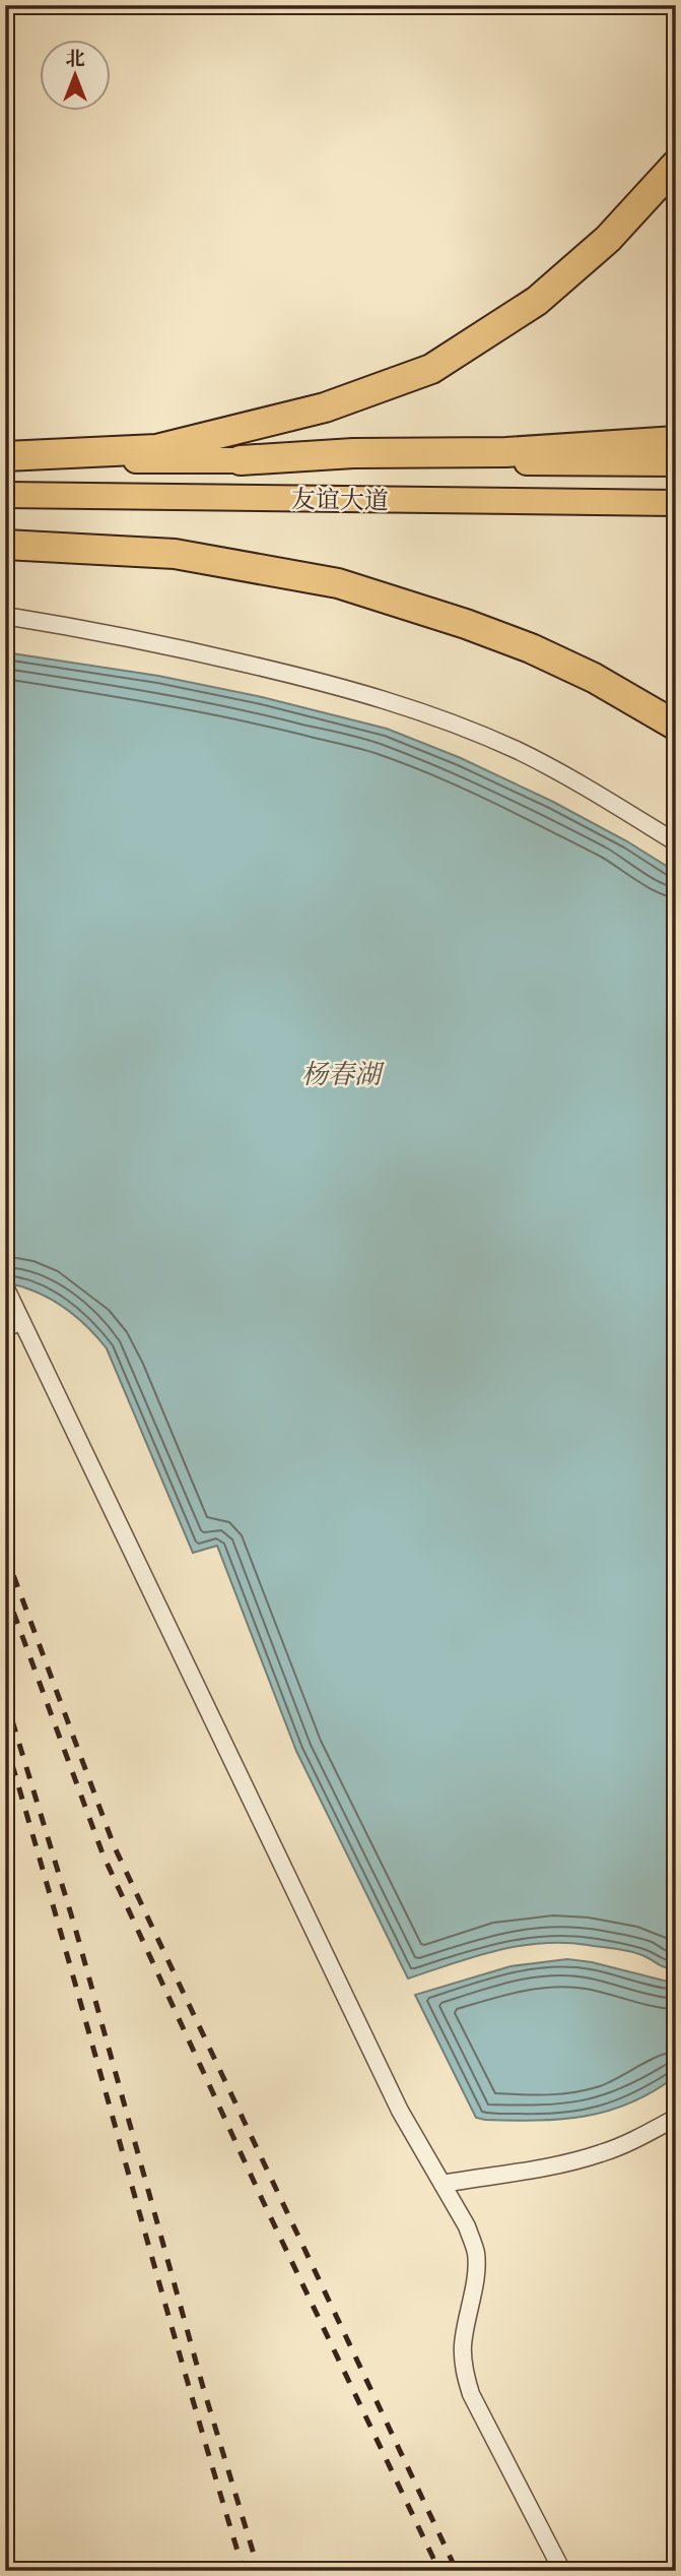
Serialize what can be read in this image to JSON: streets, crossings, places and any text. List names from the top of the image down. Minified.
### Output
{"streets":{"main road":["友谊大道"]},"water":["杨春湖"],"north":"top"}
